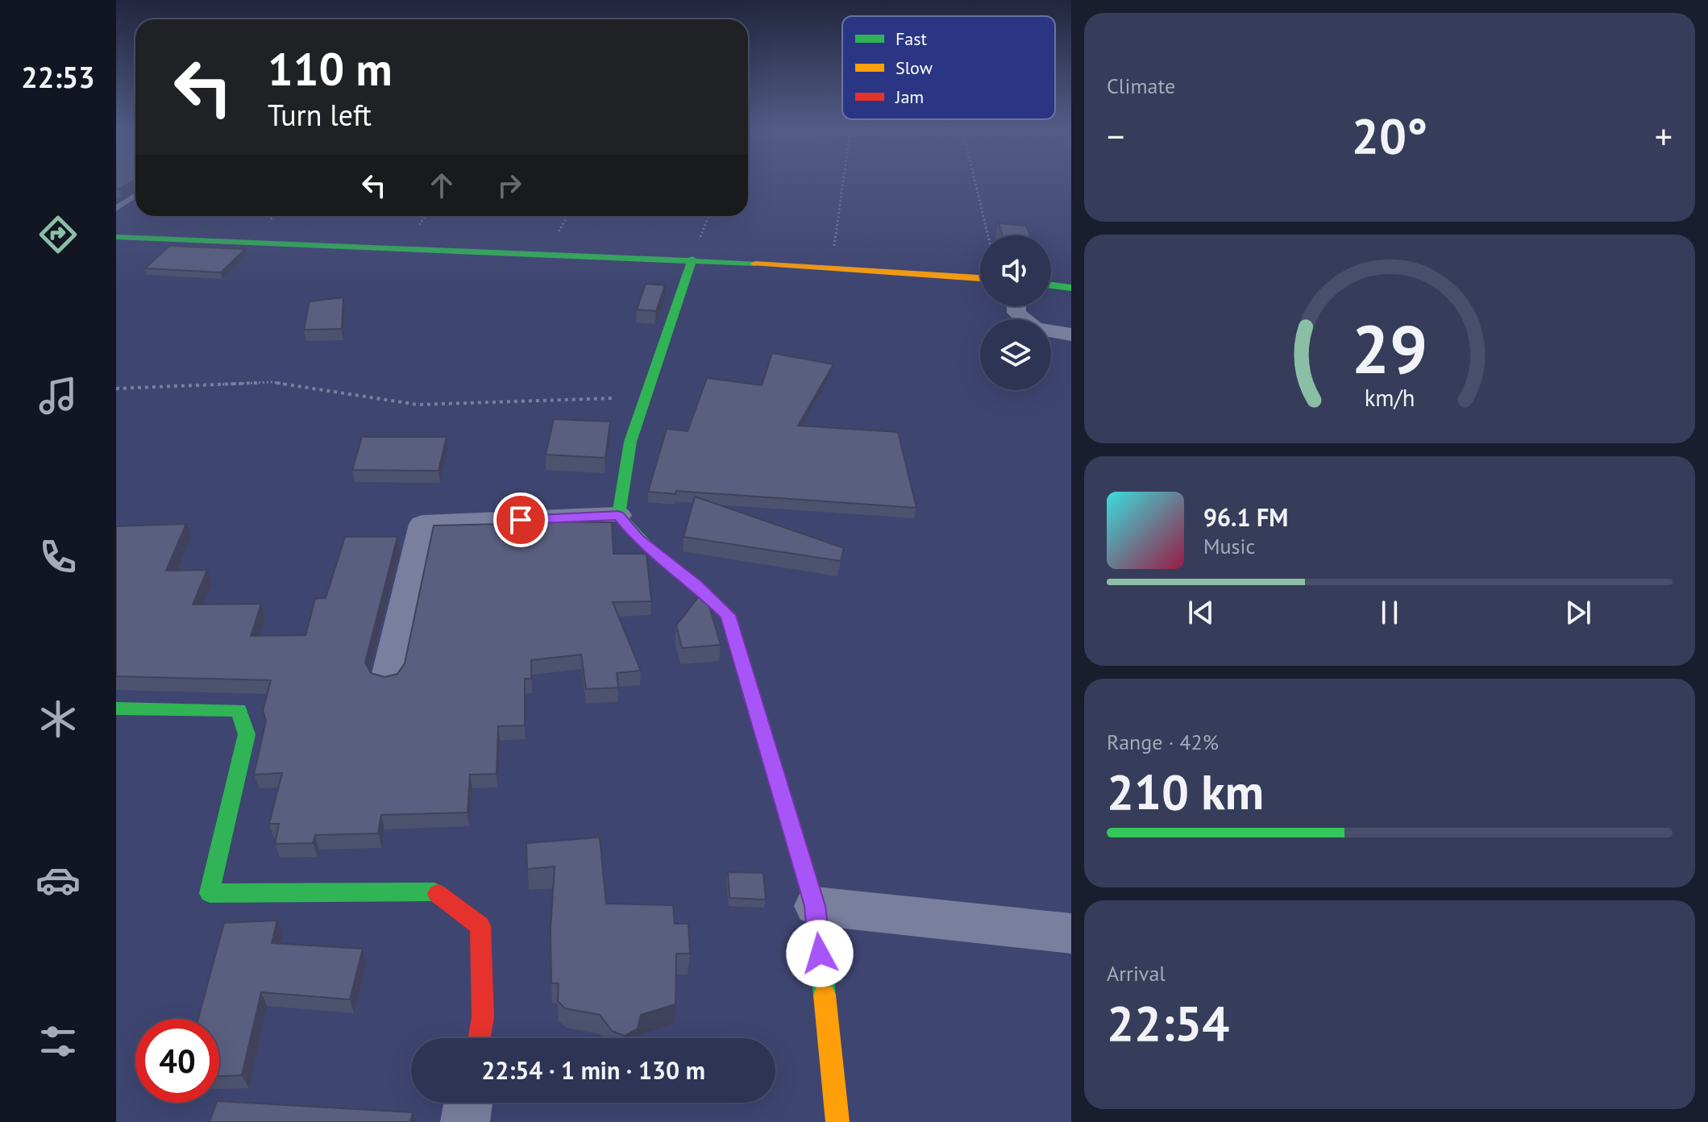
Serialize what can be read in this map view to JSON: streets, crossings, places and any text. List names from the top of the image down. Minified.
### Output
{"legend":["Fast","Slow","Jam"],"page":{"tabs":"22:53","tile":["Climate",["Range · 42%","210 km"],["Arrival","22:54"]],"turn":["110 m","Turn left"],"heat":["−","20°","+"],"song":["96.1 FM","Music"],"limit":"40","trip":"22:54 · 1 min · 130 m","gauge":["29","km/h"]}}
